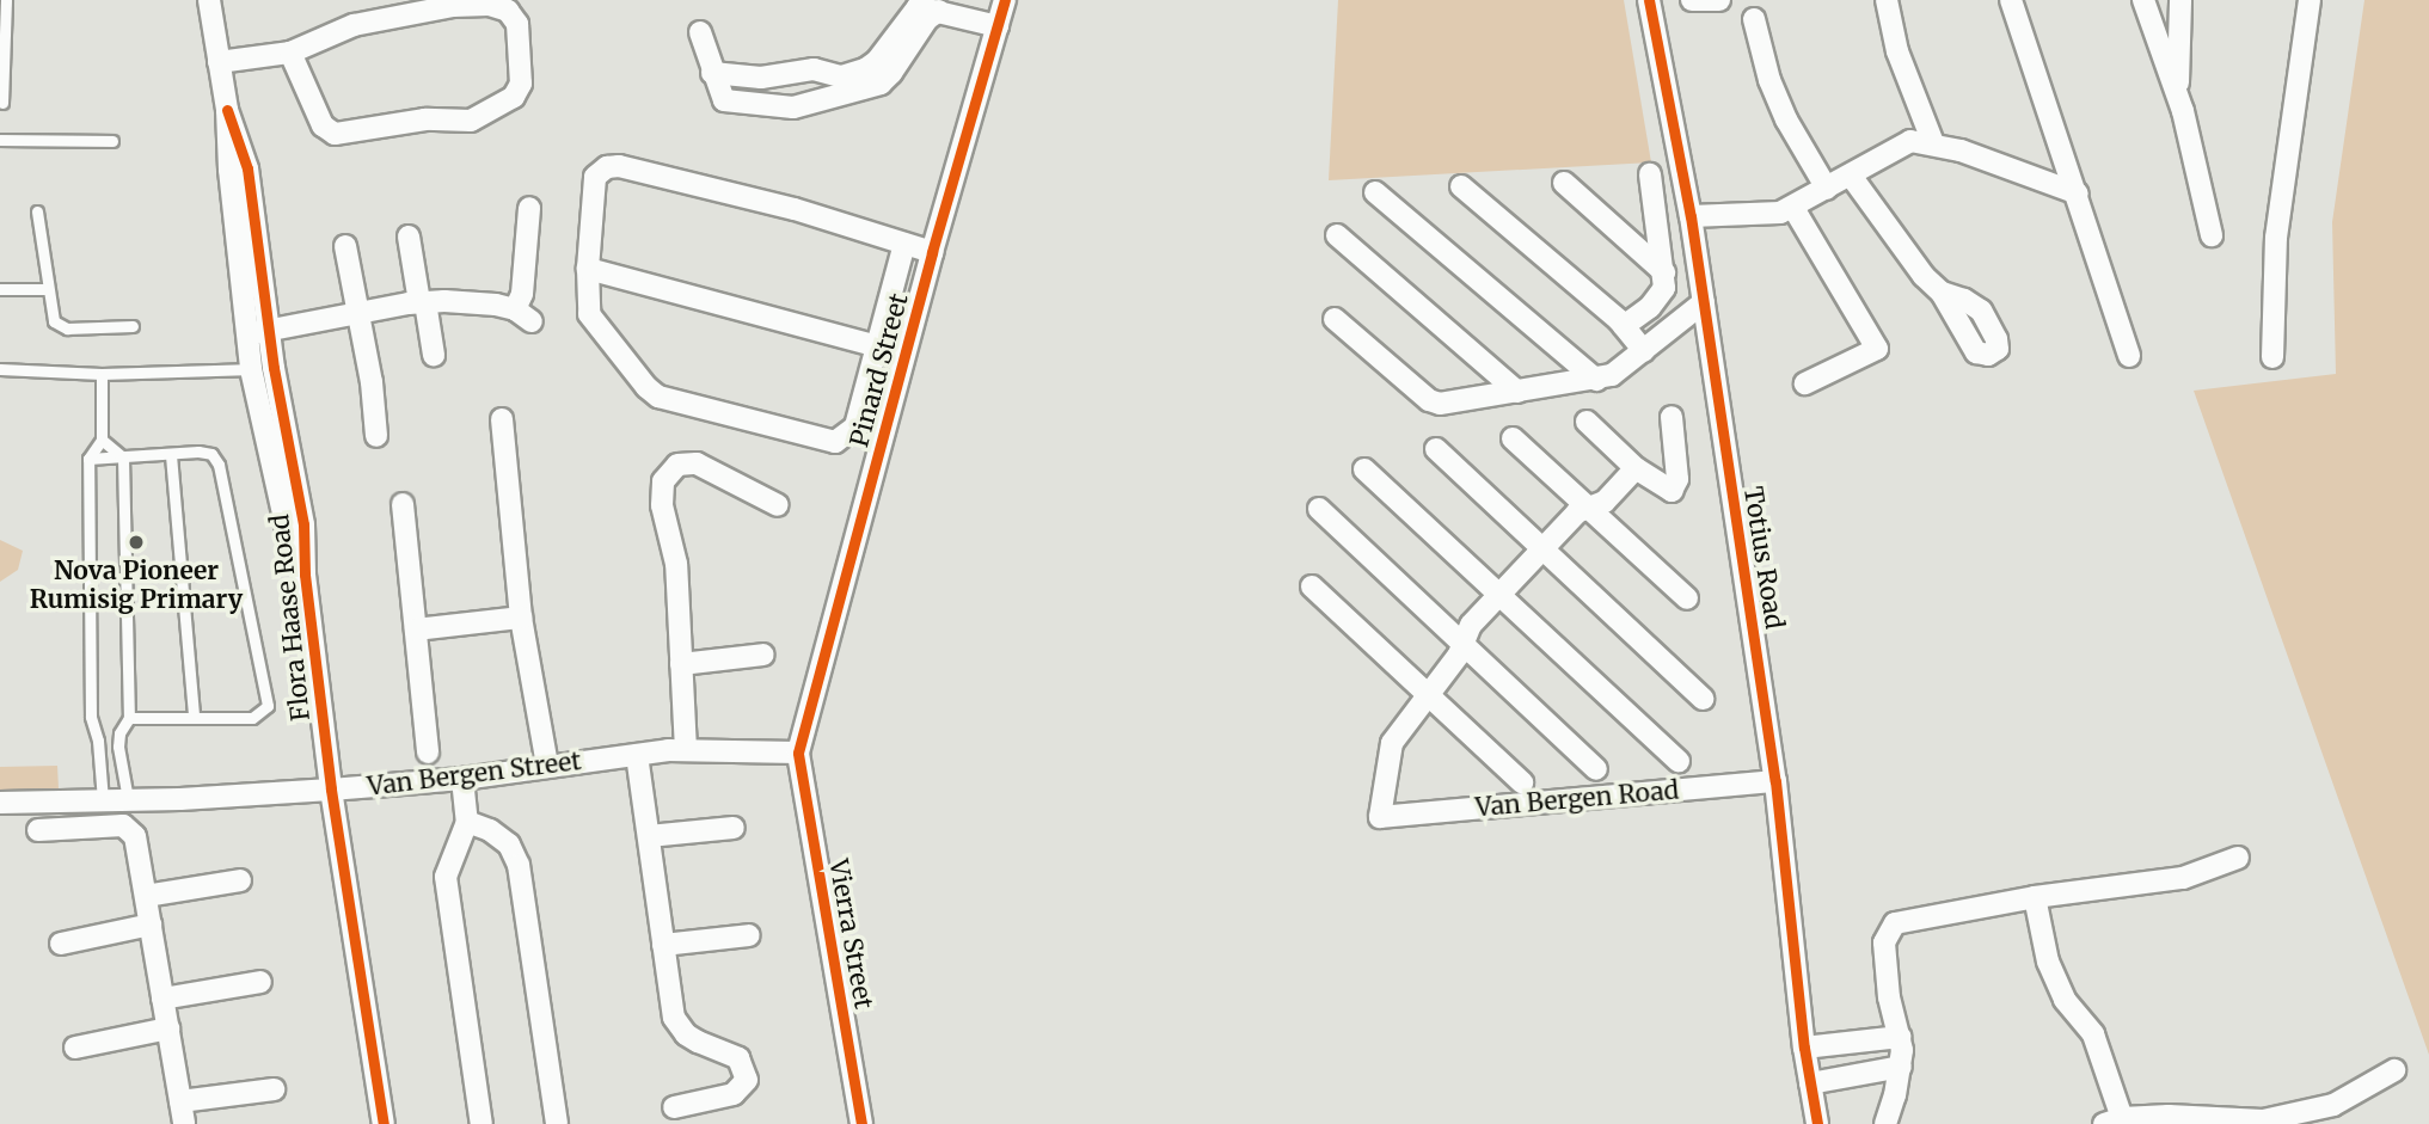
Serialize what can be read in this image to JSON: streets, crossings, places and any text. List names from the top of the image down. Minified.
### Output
{"streets":{"street":["Pinard Street","Totius Road","Flora Haase Road","Van Bergen Street","Van Bergen Road","Vierra Street"]},"crossings":[["Pinard Street","Van Bergen Street"],["Pinard Street","Vierra Street"],["Totius Road","Van Bergen Road"],["Flora Haase Road","Van Bergen Street"],["Van Bergen Street","Vierra Street"]],"places":["Nova Pioneer Rumisig Primary"]}
